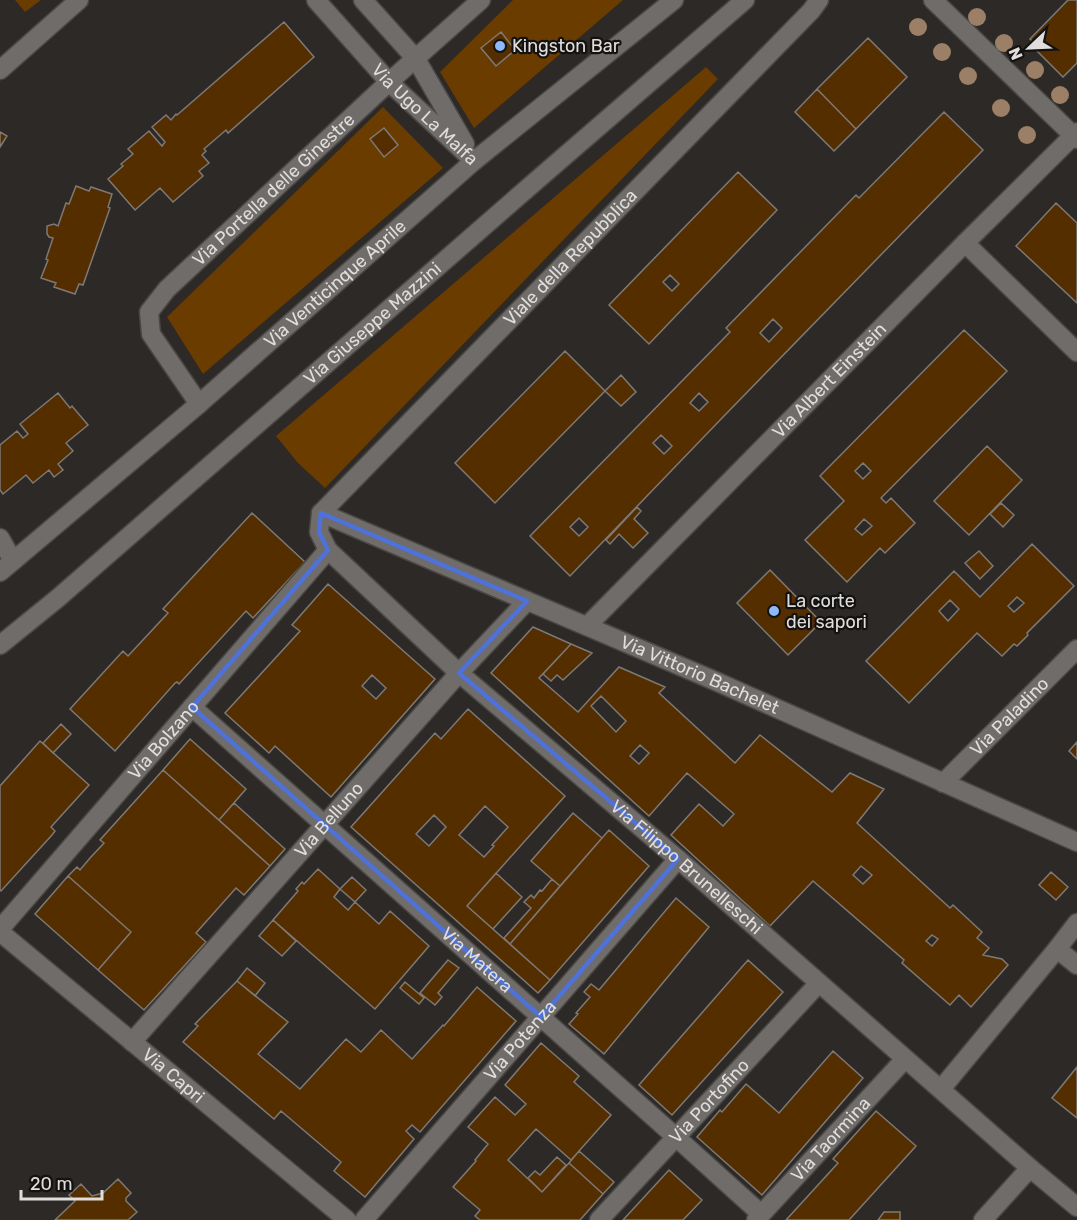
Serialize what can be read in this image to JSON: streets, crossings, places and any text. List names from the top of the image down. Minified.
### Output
{"streets":{"street":["Via Ugo La Malfa","Via Portella delle Ginestre","Viale della Repubblica","Via Venticinque Aprile","Via Giuseppe Mazzini","Via Albert Einstein","Via Vittorio Bachelet","Via Paladino","Via Bolzano","Via Belluno","Via Filippo Brunelleschi","Via Matera","Via Potenza","Via Capri","Via Portofino","Via Taormina"]},"crossings":[["Via Ugo La Malfa","Via Portella delle Ginestre"],["Via Ugo La Malfa","Via Venticinque Aprile"],["Via Portella delle Ginestre","Via Venticinque Aprile"],["Viale della Repubblica","Via Vittorio Bachelet"],["Via Albert Einstein","Via Vittorio Bachelet"],["Via Vittorio Bachelet","Via Paladino"],["Via Vittorio Bachelet","Via Belluno"],["Via Bolzano","Via Filippo Brunelleschi"],["Via Bolzano","Via Matera"],["Via Bolzano","Via Capri"],["Via Belluno","Via Filippo Brunelleschi"],["Via Belluno","Via Matera"],["Via Belluno","Via Capri"],["Via Filippo Brunelleschi","Via Potenza"],["Via Filippo Brunelleschi","Via Portofino"],["Via Filippo Brunelleschi","Via Taormina"],["Via Matera","Via Potenza"],["Via Matera","Via Portofino"],["Via Matera","Via Taormina"]],"places":["Kingston Bar","La corte dei sapori"],"scale_bar":"20 m","north":"bottom left"}
